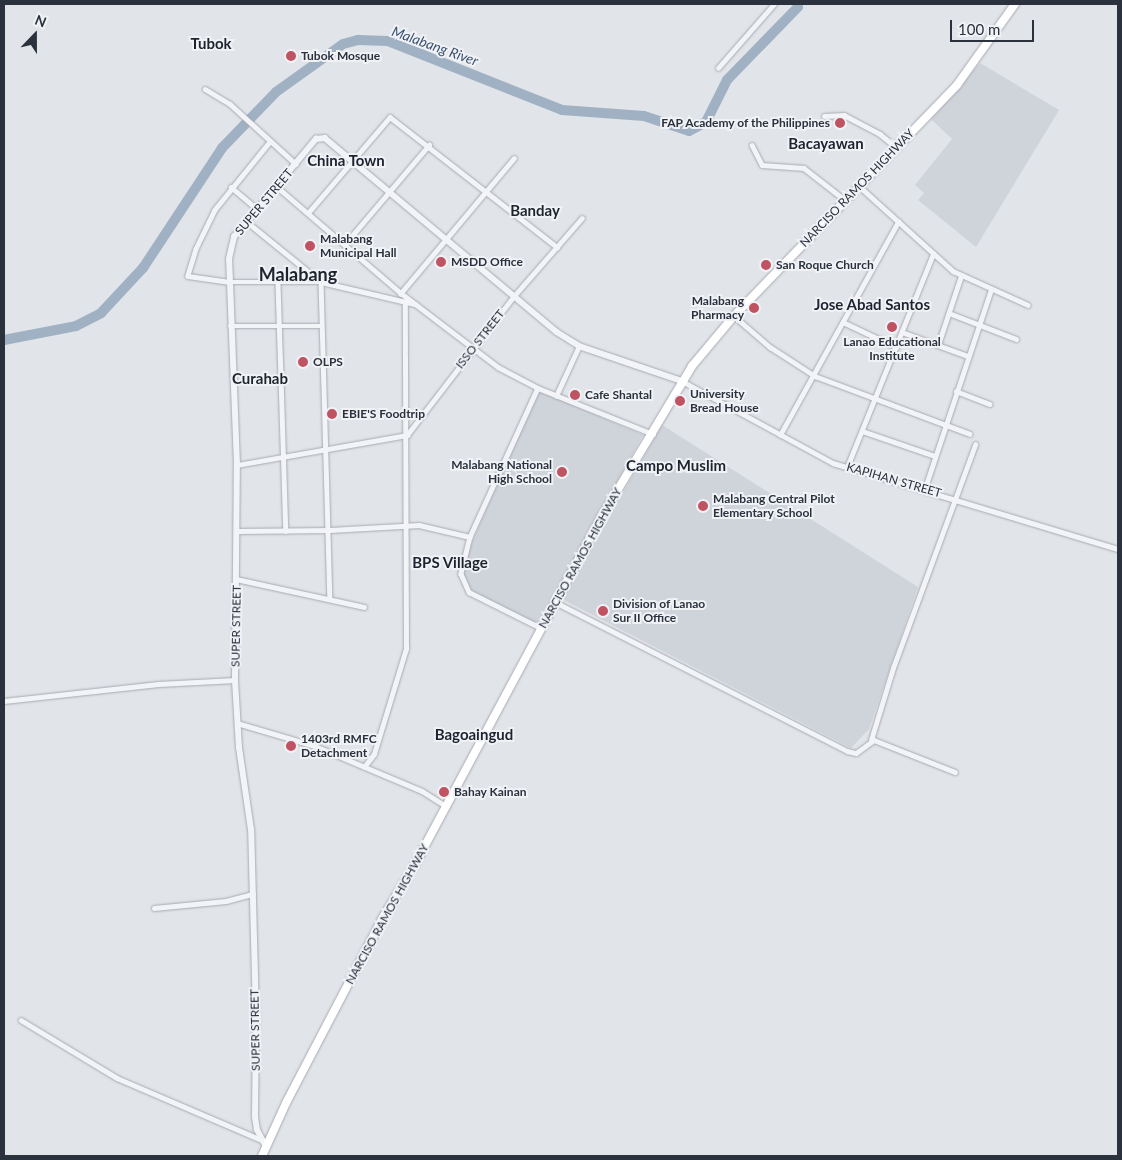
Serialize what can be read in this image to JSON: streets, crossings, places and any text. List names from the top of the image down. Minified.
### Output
{"streets":{"highway":["NARCISO RAMOS HIGHWAY"],"street":["SUPER STREET","ISSO STREET","KAPIHAN STREET"]},"crossings":[["NARCISO RAMOS HIGHWAY","SUPER STREET"],["NARCISO RAMOS HIGHWAY","KAPIHAN STREET"]],"districts":["Tubok","Bacayawan","China Town","Banday","Malabang","Jose Abad Santos","Curahab","Campo Muslim","BPS Village","Bagoaingud"],"water":["Malabang River"],"places":["Tubok Mosque","FAP Academy of the Philippines","Malabang Municipal Hall","MSDD Office","San Roque Church","Malabang Pharmacy","Lanao Educational Institute","OLPS","Cafe Shantal","University Bread House","EBIE'S Foodtrip","Malabang National High School","Malabang Central Pilot Elementary School","Division of Lanao Sur II Office","1403rd RMFC Detachment","Bahay Kainan"],"scale_bar":"100 m","north":"top"}
